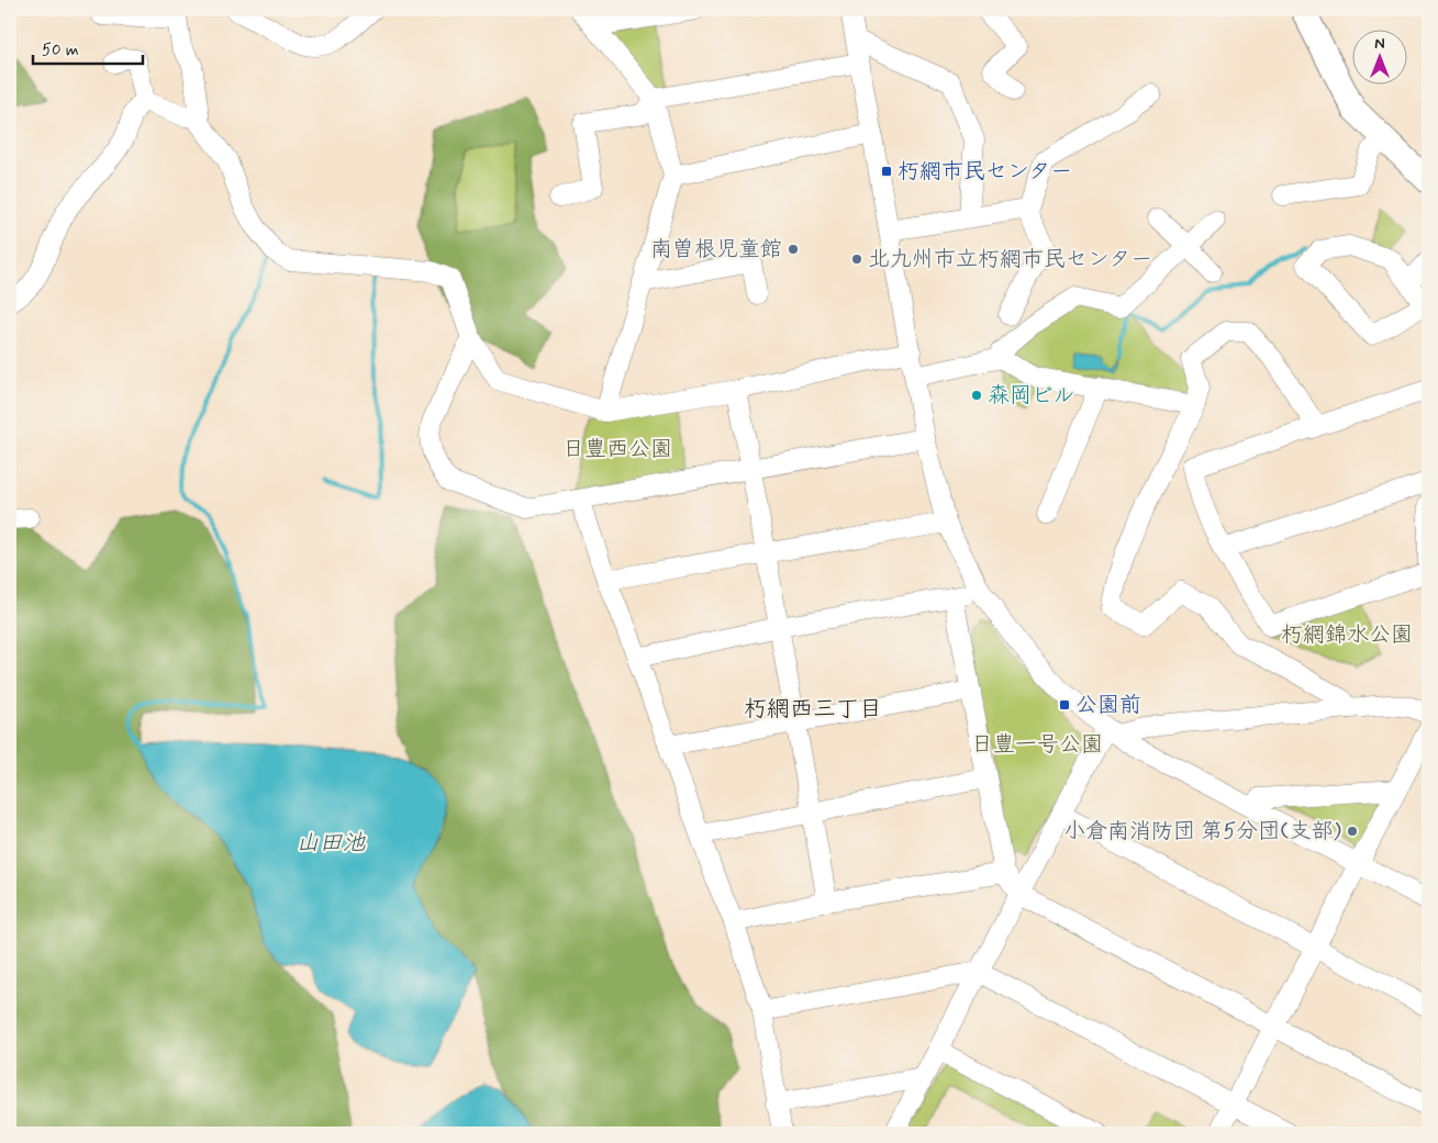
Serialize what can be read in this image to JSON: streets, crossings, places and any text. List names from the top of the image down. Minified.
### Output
{"districts":["朽網西三丁目"],"water":["山田池"],"parks":["日豊西公園","朽網錦水公園","日豊一号公園"],"places":{"transit":["朽網市民センター","公園前"],"other":["南曽根児童館","北九州市立朽網市民センター","森岡ビル","小倉南消防団 第5分団(支部)"]},"scale_bar":"50 m","north":"top"}
